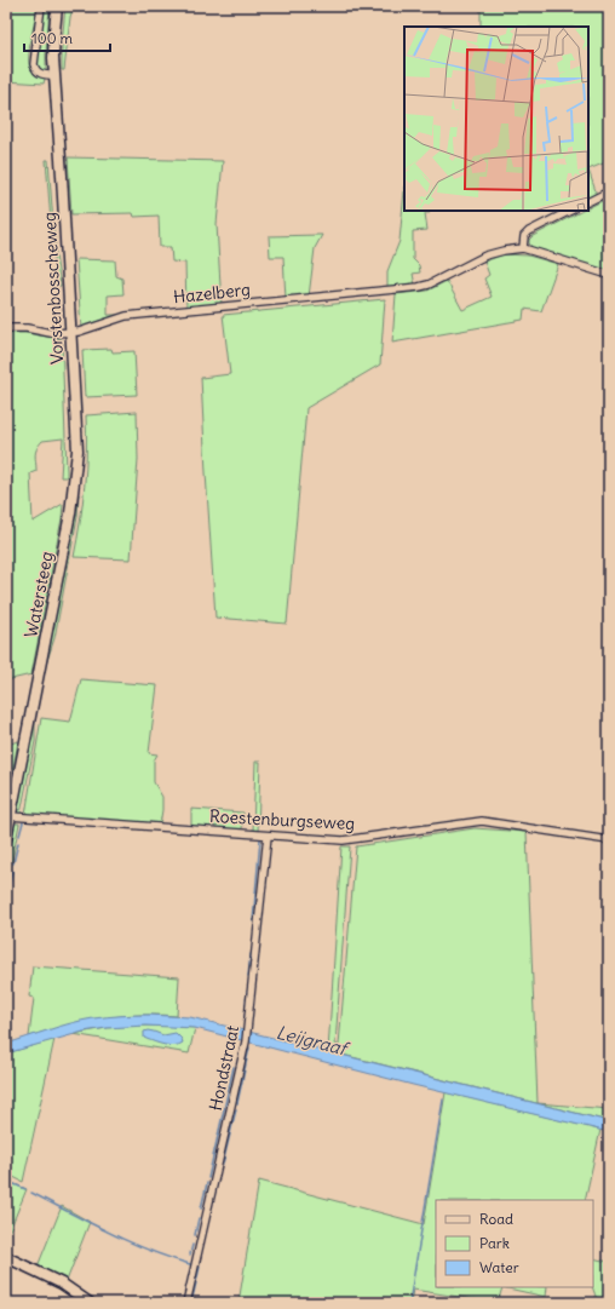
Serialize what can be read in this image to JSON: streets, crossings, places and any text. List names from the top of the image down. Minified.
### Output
{"streets":{"street":["Vorstenbosscheweg","Hazelberg","Watersteeg","Roestenburgseweg","Hondstraat"]},"crossings":[["Vorstenbosscheweg","Hazelberg"],["Vorstenbosscheweg","Watersteeg"],["Watersteeg","Roestenburgseweg"],["Roestenburgseweg","Hondstraat"]],"water":["Leijgraaf"],"legend":["Road","Park","Water"],"scale_bar":"100 m"}
